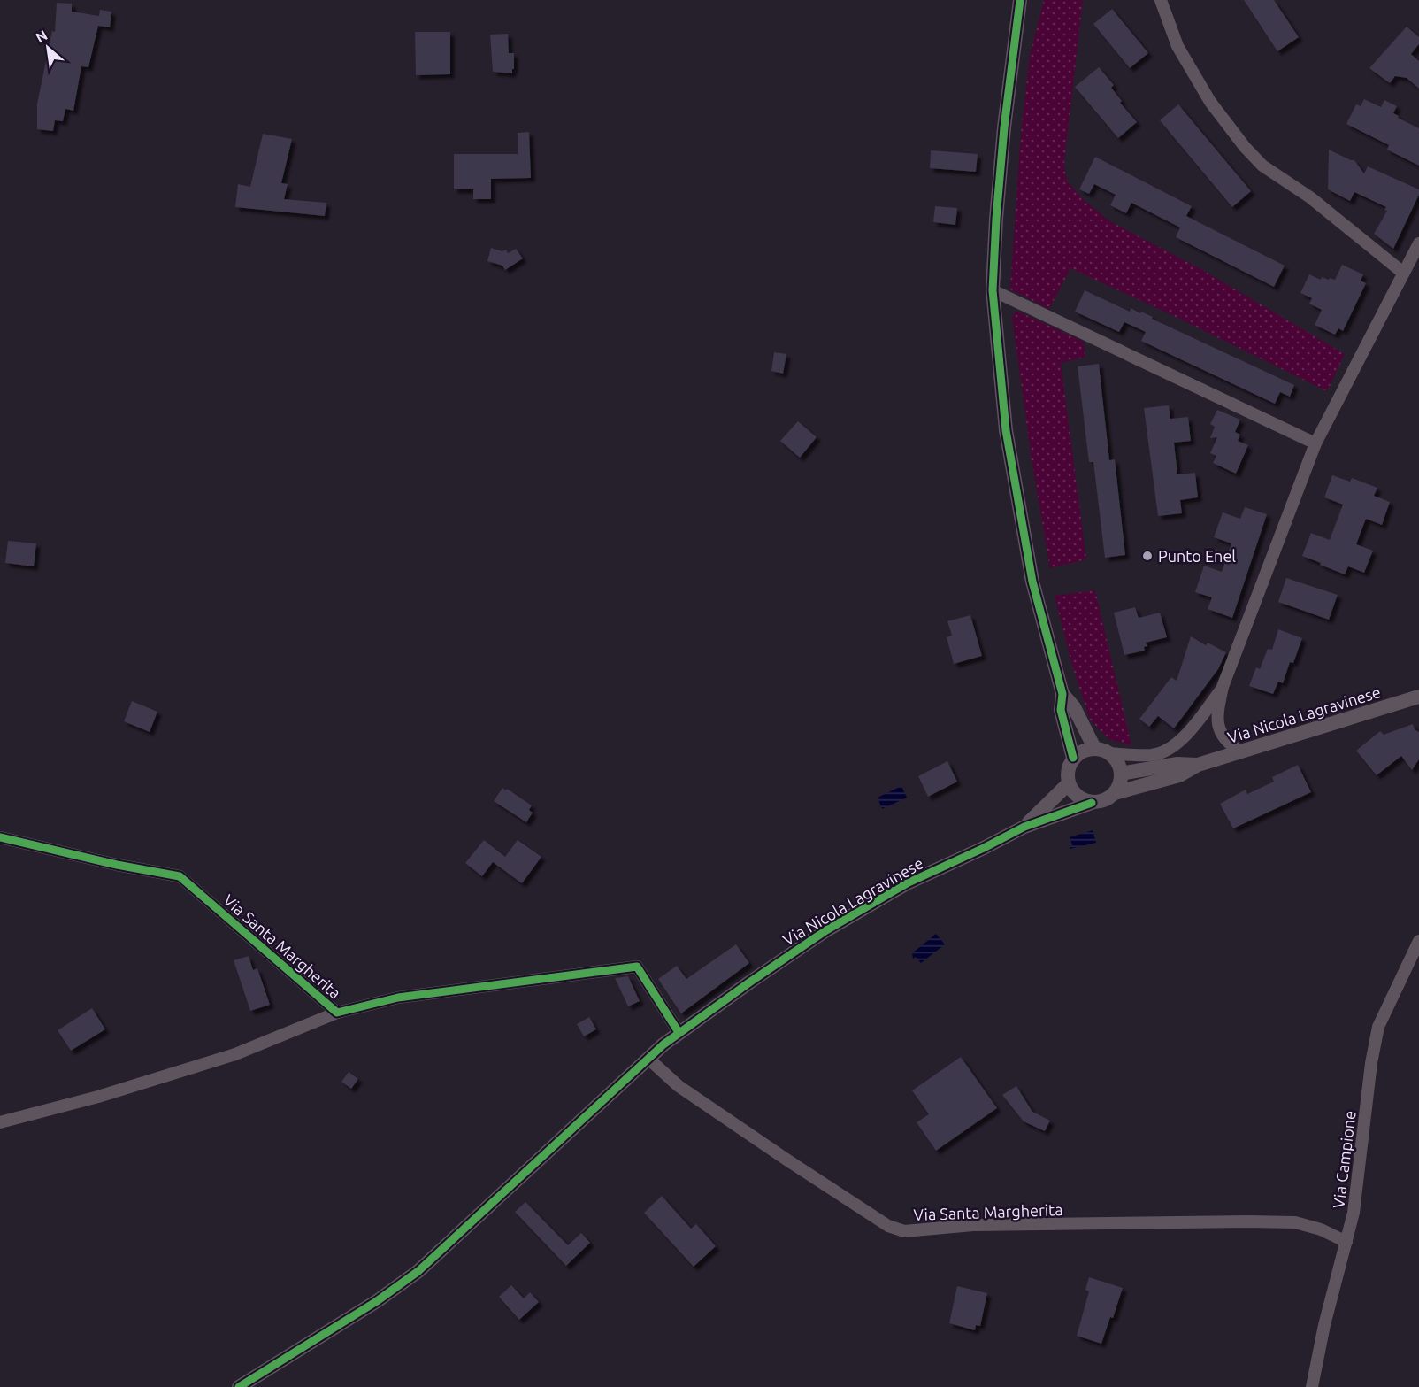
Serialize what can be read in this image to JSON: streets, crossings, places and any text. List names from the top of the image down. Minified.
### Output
{"streets":{"street":["Via Nicola Lagravinese","Via Santa Margherita","Via Campione"]},"crossings":[["Via Nicola Lagravinese","Via Santa Margherita"],["Via Santa Margherita","Via Campione"]],"places":["Punto Enel"],"north":"top left"}
